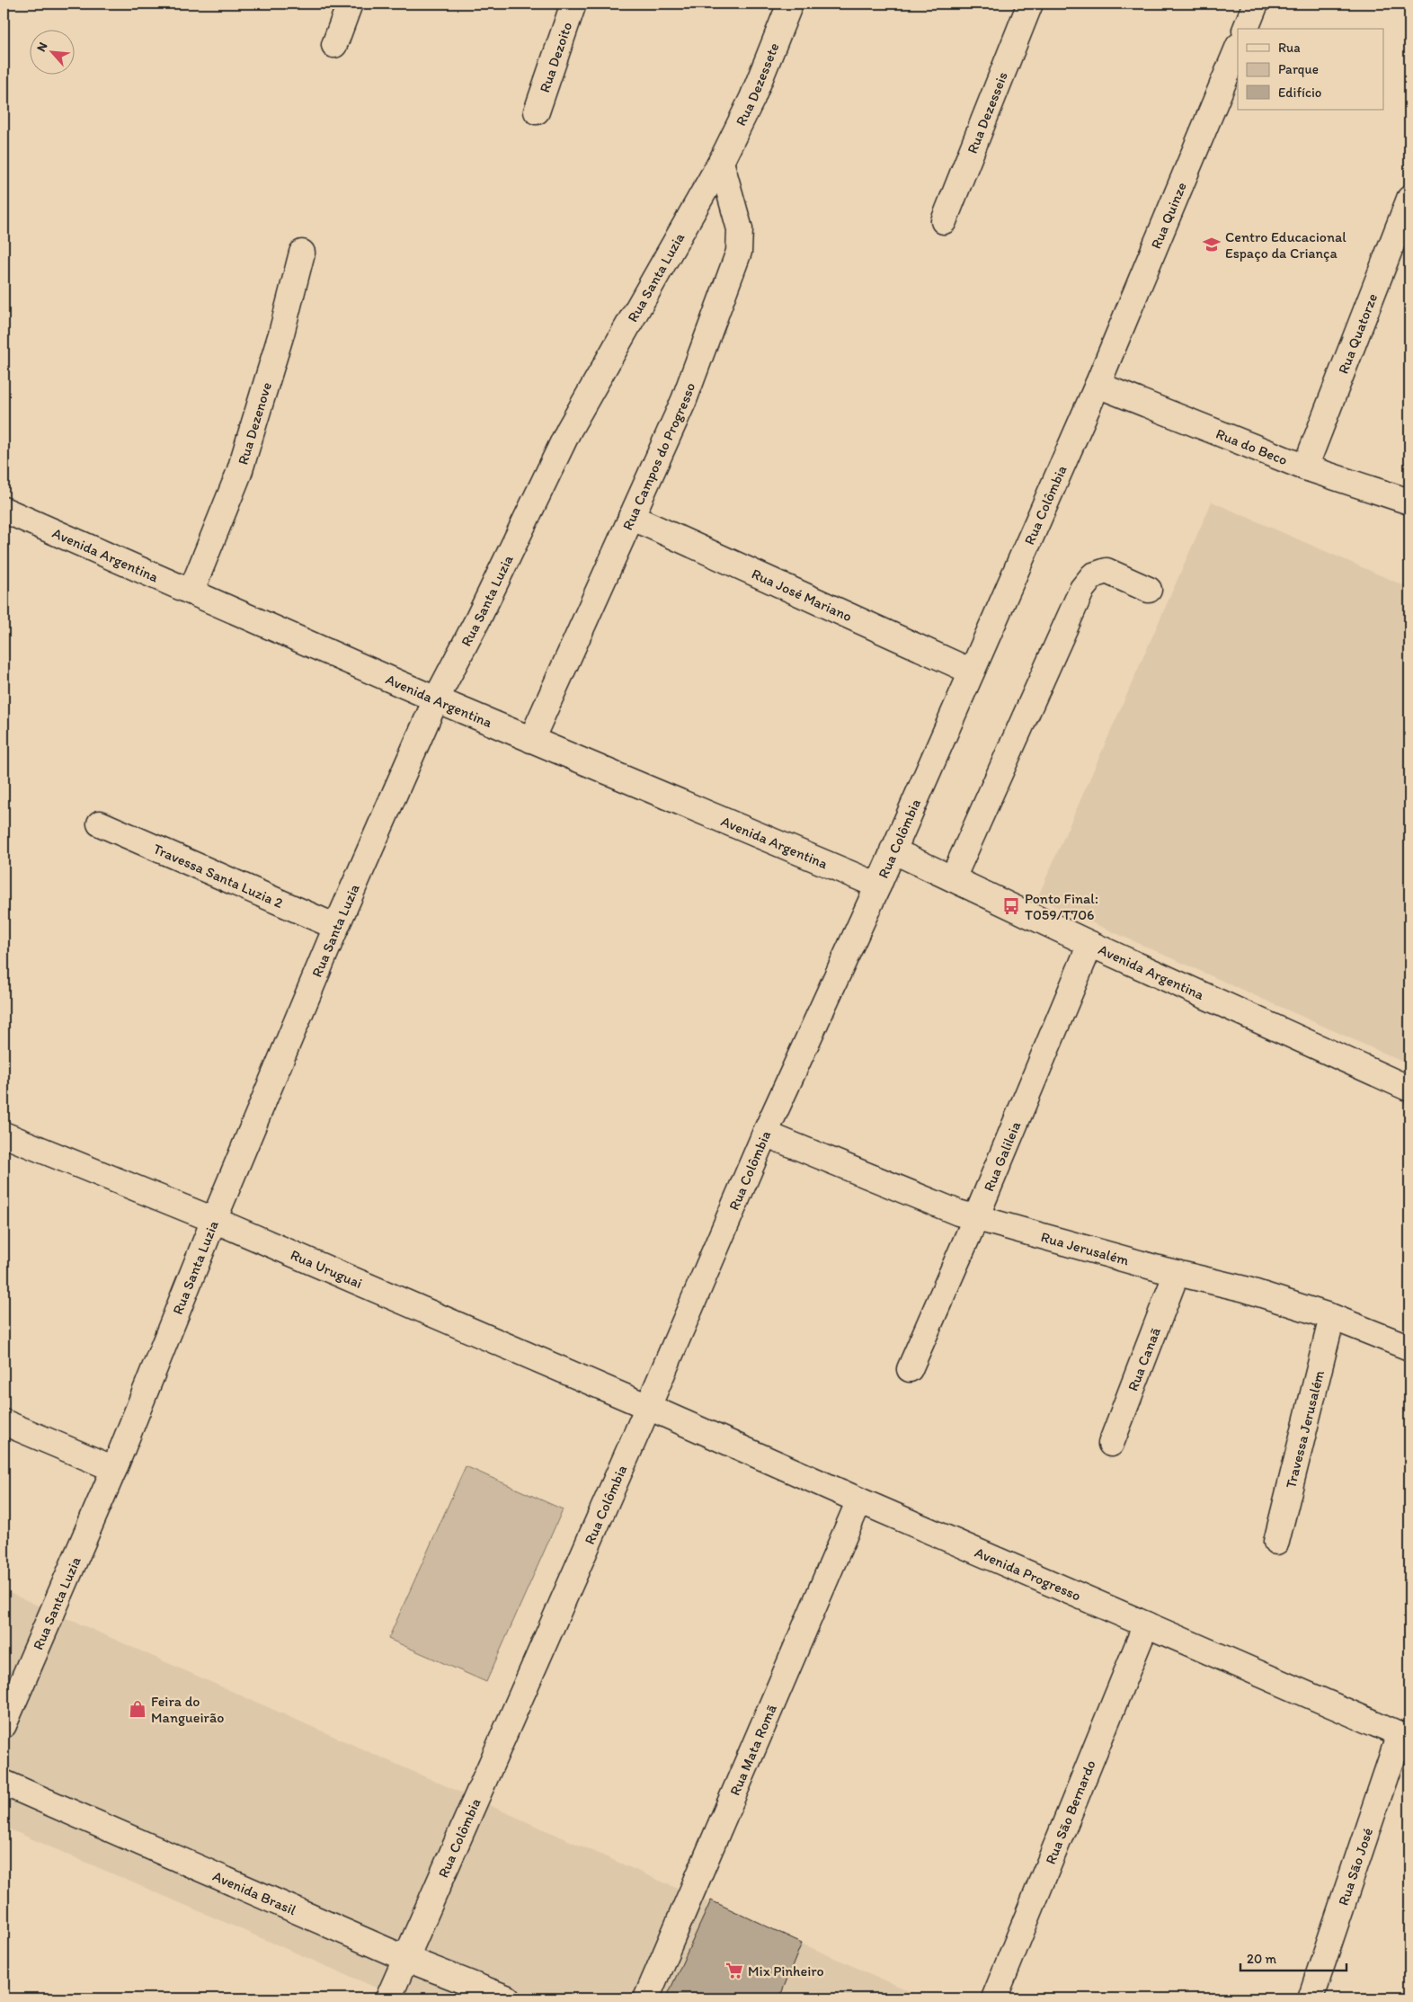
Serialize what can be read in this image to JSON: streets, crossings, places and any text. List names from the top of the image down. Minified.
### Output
{"streets":{"street":["Rua Dezoito","Rua Dezessete","Rua Dezesseis","Rua Quinze","Rua Santa Luzia","Rua Quatorze","Rua Dezenove","Rua do Beco","Rua Campos do Progresso","Rua Colômbia","Avenida Argentina","Rua José Mariano","Travessa Santa Luzia 2","Rua Galileia","Rua Jerusalém","Rua Uruguai","Rua Canaã","Travessa Jerusalém","Avenida Progresso","Rua Mata Romã","Rua São Bernardo","Rua São José","Avenida Brasil"]},"crossings":[["Rua Dezessete","Rua Santa Luzia"],["Rua Dezessete","Rua Campos do Progresso"],["Rua Quinze","Rua do Beco"],["Rua Quinze","Rua Colômbia"],["Rua Santa Luzia","Rua Campos do Progresso"],["Rua Santa Luzia","Avenida Argentina"],["Rua Santa Luzia","Travessa Santa Luzia 2"],["Rua Santa Luzia","Rua Uruguai"],["Rua Quatorze","Rua do Beco"],["Rua Dezenove","Avenida Argentina"],["Rua do Beco","Rua Colômbia"],["Rua Campos do Progresso","Avenida Argentina"],["Rua Campos do Progresso","Rua José Mariano"],["Rua Colômbia","Avenida Argentina"],["Rua Colômbia","Rua José Mariano"],["Rua Colômbia","Rua Jerusalém"],["Rua Colômbia","Rua Uruguai"],["Rua Colômbia","Avenida Progresso"],["Rua Colômbia","Avenida Brasil"],["Avenida Argentina","Rua Galileia"],["Rua Galileia","Rua Jerusalém"],["Rua Jerusalém","Rua Canaã"],["Rua Jerusalém","Travessa Jerusalém"],["Rua Uruguai","Avenida Progresso"],["Avenida Progresso","Rua Mata Romã"],["Avenida Progresso","Rua São Bernardo"],["Avenida Progresso","Rua São José"]],"places":{"school or university":["Centro Educacional Espaço da Criança"],"bus stop":["Ponto Final: T059/T706"],"shop":["Feira do Mangueirão"],"supermarket":["Mix Pinheiro"]},"legend":["Rua","Parque","Edifício"],"scale_bar":"20 m","north":"top left"}
